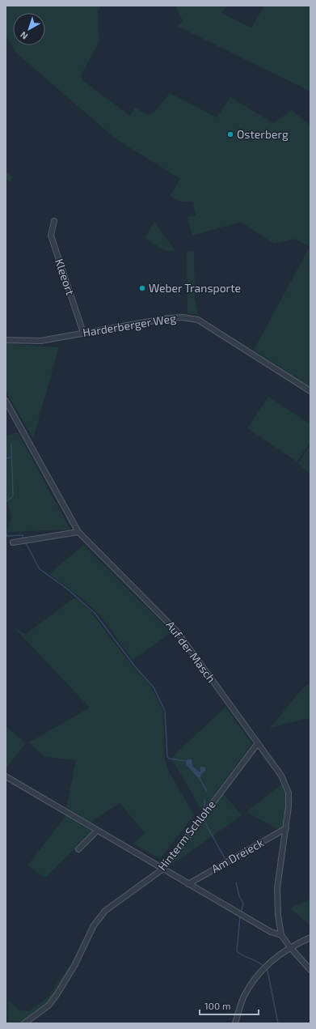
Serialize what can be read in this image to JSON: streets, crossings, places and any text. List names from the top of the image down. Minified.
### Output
{"streets":{"street":["Kleeort","Harderberger Weg","Auf der Masch","Hinterm Schlohe","Am Dreieck"]},"crossings":[["Kleeort","Harderberger Weg"],["Auf der Masch","Hinterm Schlohe"],["Auf der Masch","Am Dreieck"]],"places":["Osterberg","Weber Transporte"],"scale_bar":"100 m","north":"bottom left"}
